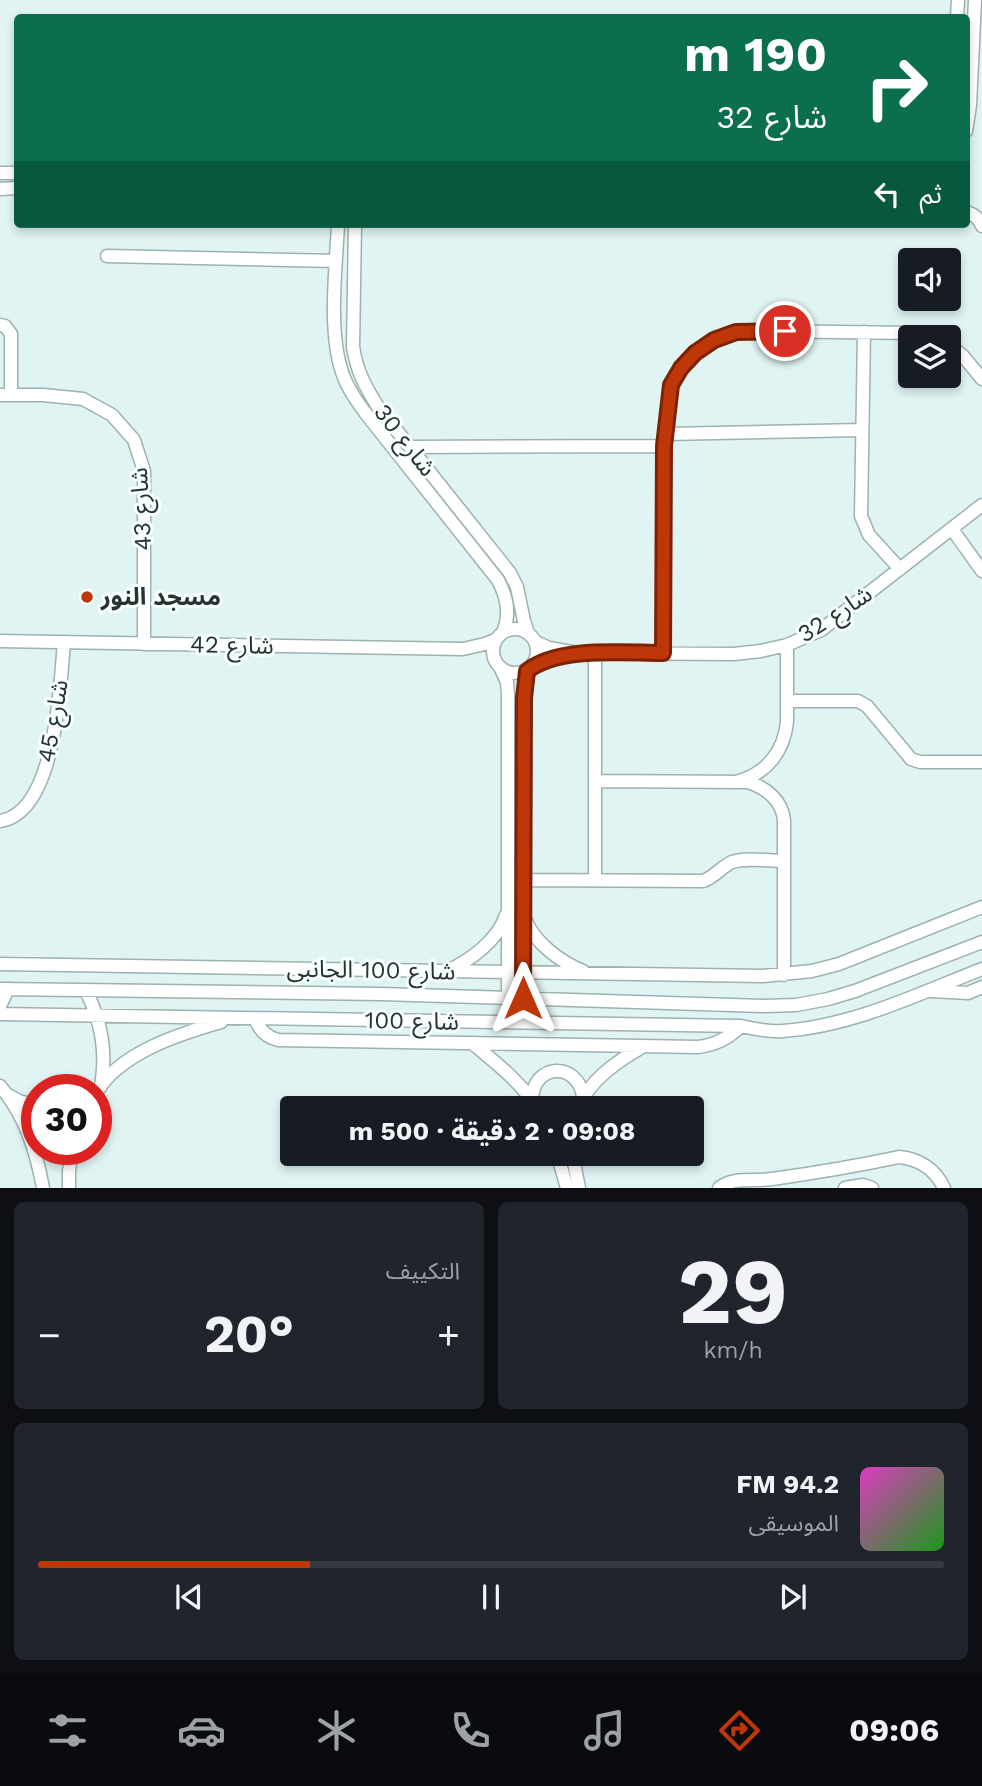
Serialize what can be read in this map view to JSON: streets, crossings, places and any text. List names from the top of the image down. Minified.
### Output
{"streets":{"street":["شارع 30","شارع 43","شارع 32","شارع 42","شارع 45","شارع 100 الجانبى","شارع 100"]},"crossings":[["شارع 30","شارع 32"],["شارع 30","شارع 42"],["شارع 43","شارع 42"],["شارع 32","شارع 42"],["شارع 42","شارع 45"]],"places":["مسجد النور"],"page":{"turn":["190 m","شارع 32"],"then":"ثم","limit":"30","trip":"09:08 · 2 دقيقة · 500 m","tile":[["29","km/h"],"التكييف"],"heat":["−","20°","+"],"song":["94.2 FM","الموسيقى"],"tabs":"09:06"}}
